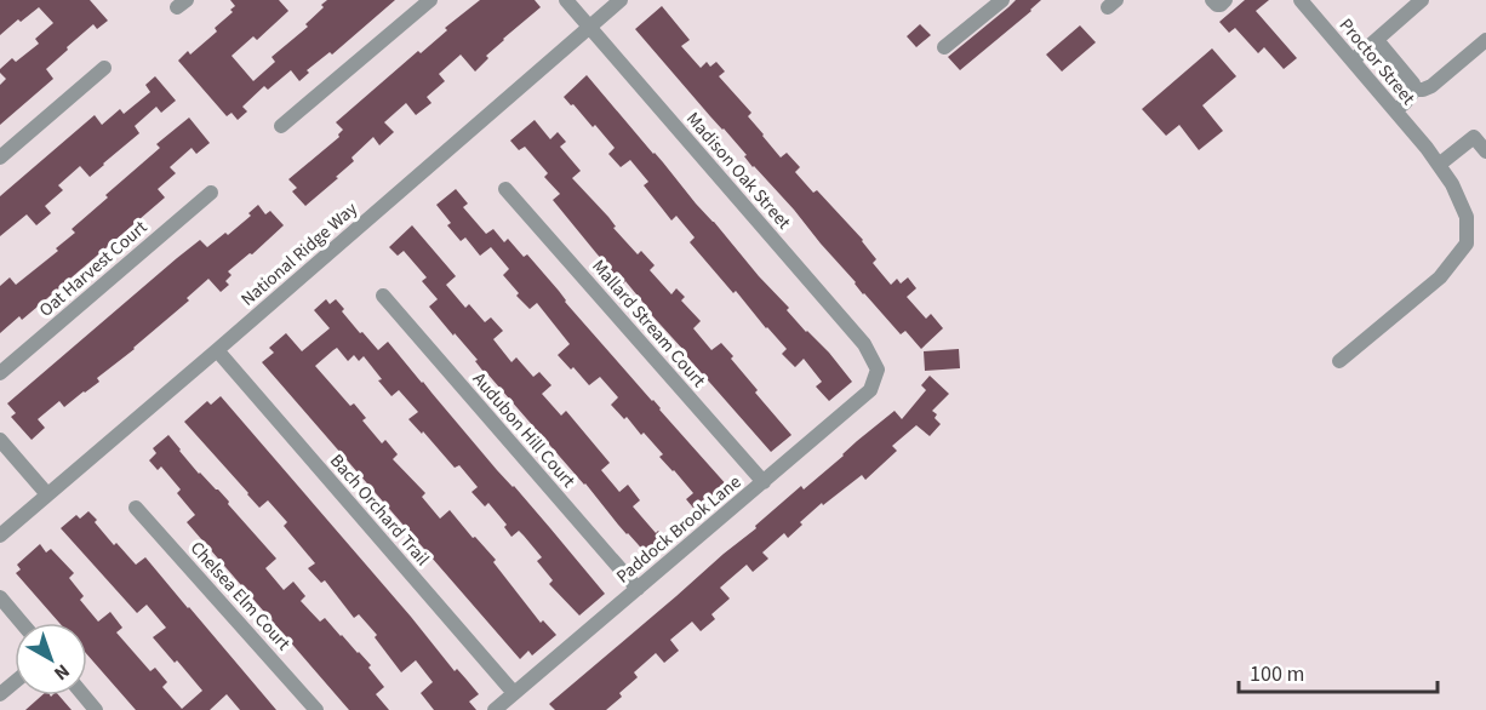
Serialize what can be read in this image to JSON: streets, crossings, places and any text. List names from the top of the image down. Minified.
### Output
{"streets":{"street":["Proctor Street","Madison Oak Street","National Ridge Way","Oat Harvest Court","Mallard Stream Court","Audubon Hill Court","Bach Orchard Trail","Paddock Brook Lane","Chelsea Elm Court"]},"crossings":[["Madison Oak Street","National Ridge Way"],["Madison Oak Street","Paddock Brook Lane"],["National Ridge Way","Bach Orchard Trail"],["Mallard Stream Court","Paddock Brook Lane"],["Audubon Hill Court","Paddock Brook Lane"],["Bach Orchard Trail","Paddock Brook Lane"]],"scale_bar":"100 m","north":"bottom right"}
